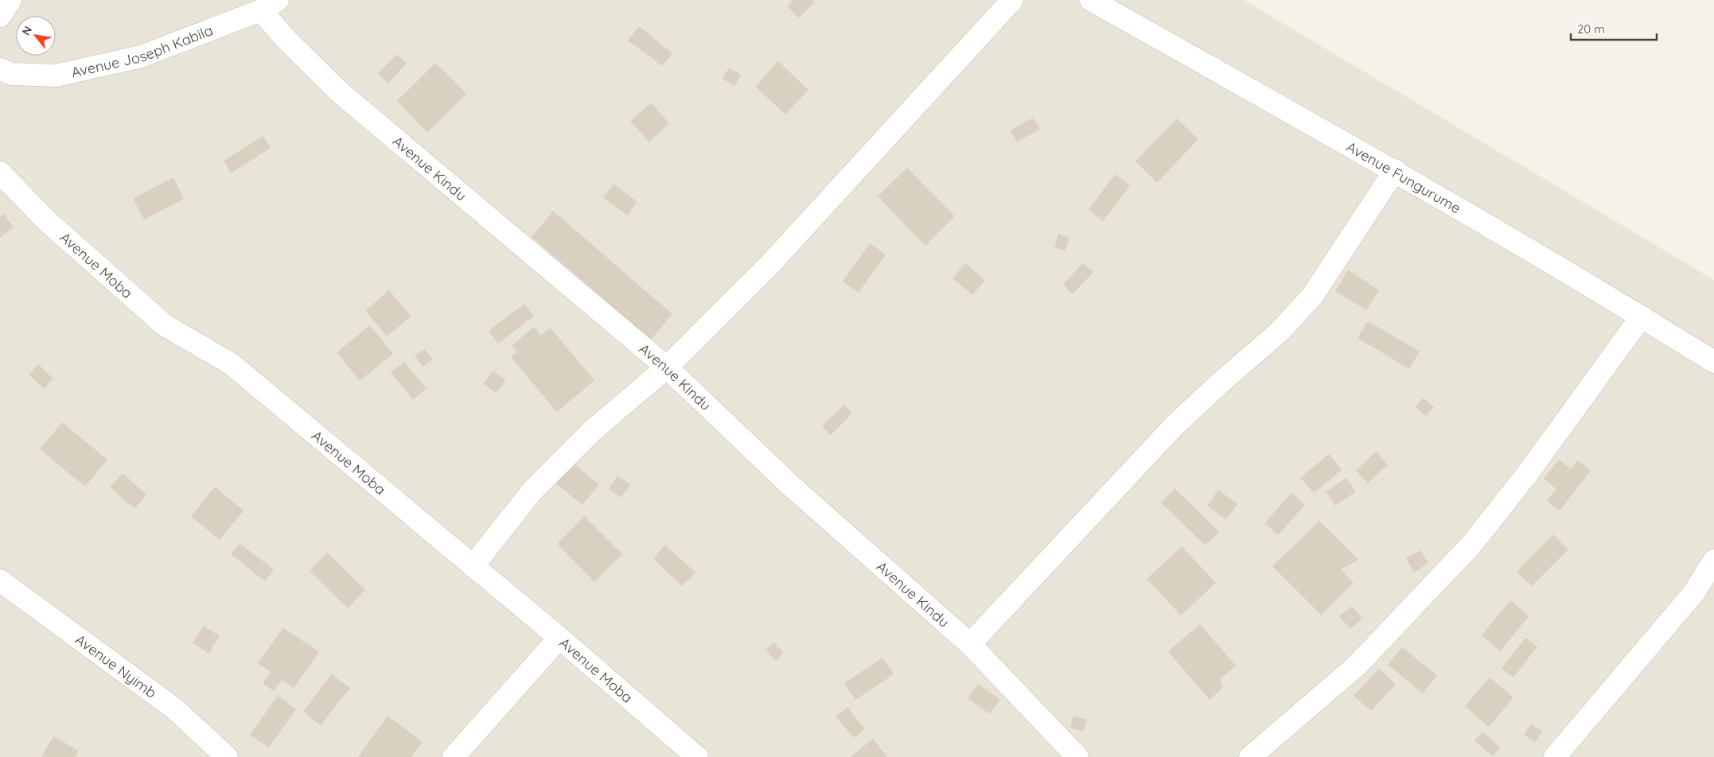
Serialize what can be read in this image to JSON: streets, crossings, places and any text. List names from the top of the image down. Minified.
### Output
{"streets":{"street":["Avenue Joseph Kabila","Avenue Kindu","Avenue Fungurume","Avenue Moba","Avenue Nyimb"]},"crossings":[["Avenue Joseph Kabila","Avenue Kindu"]],"scale_bar":"20 m","north":"top left"}
